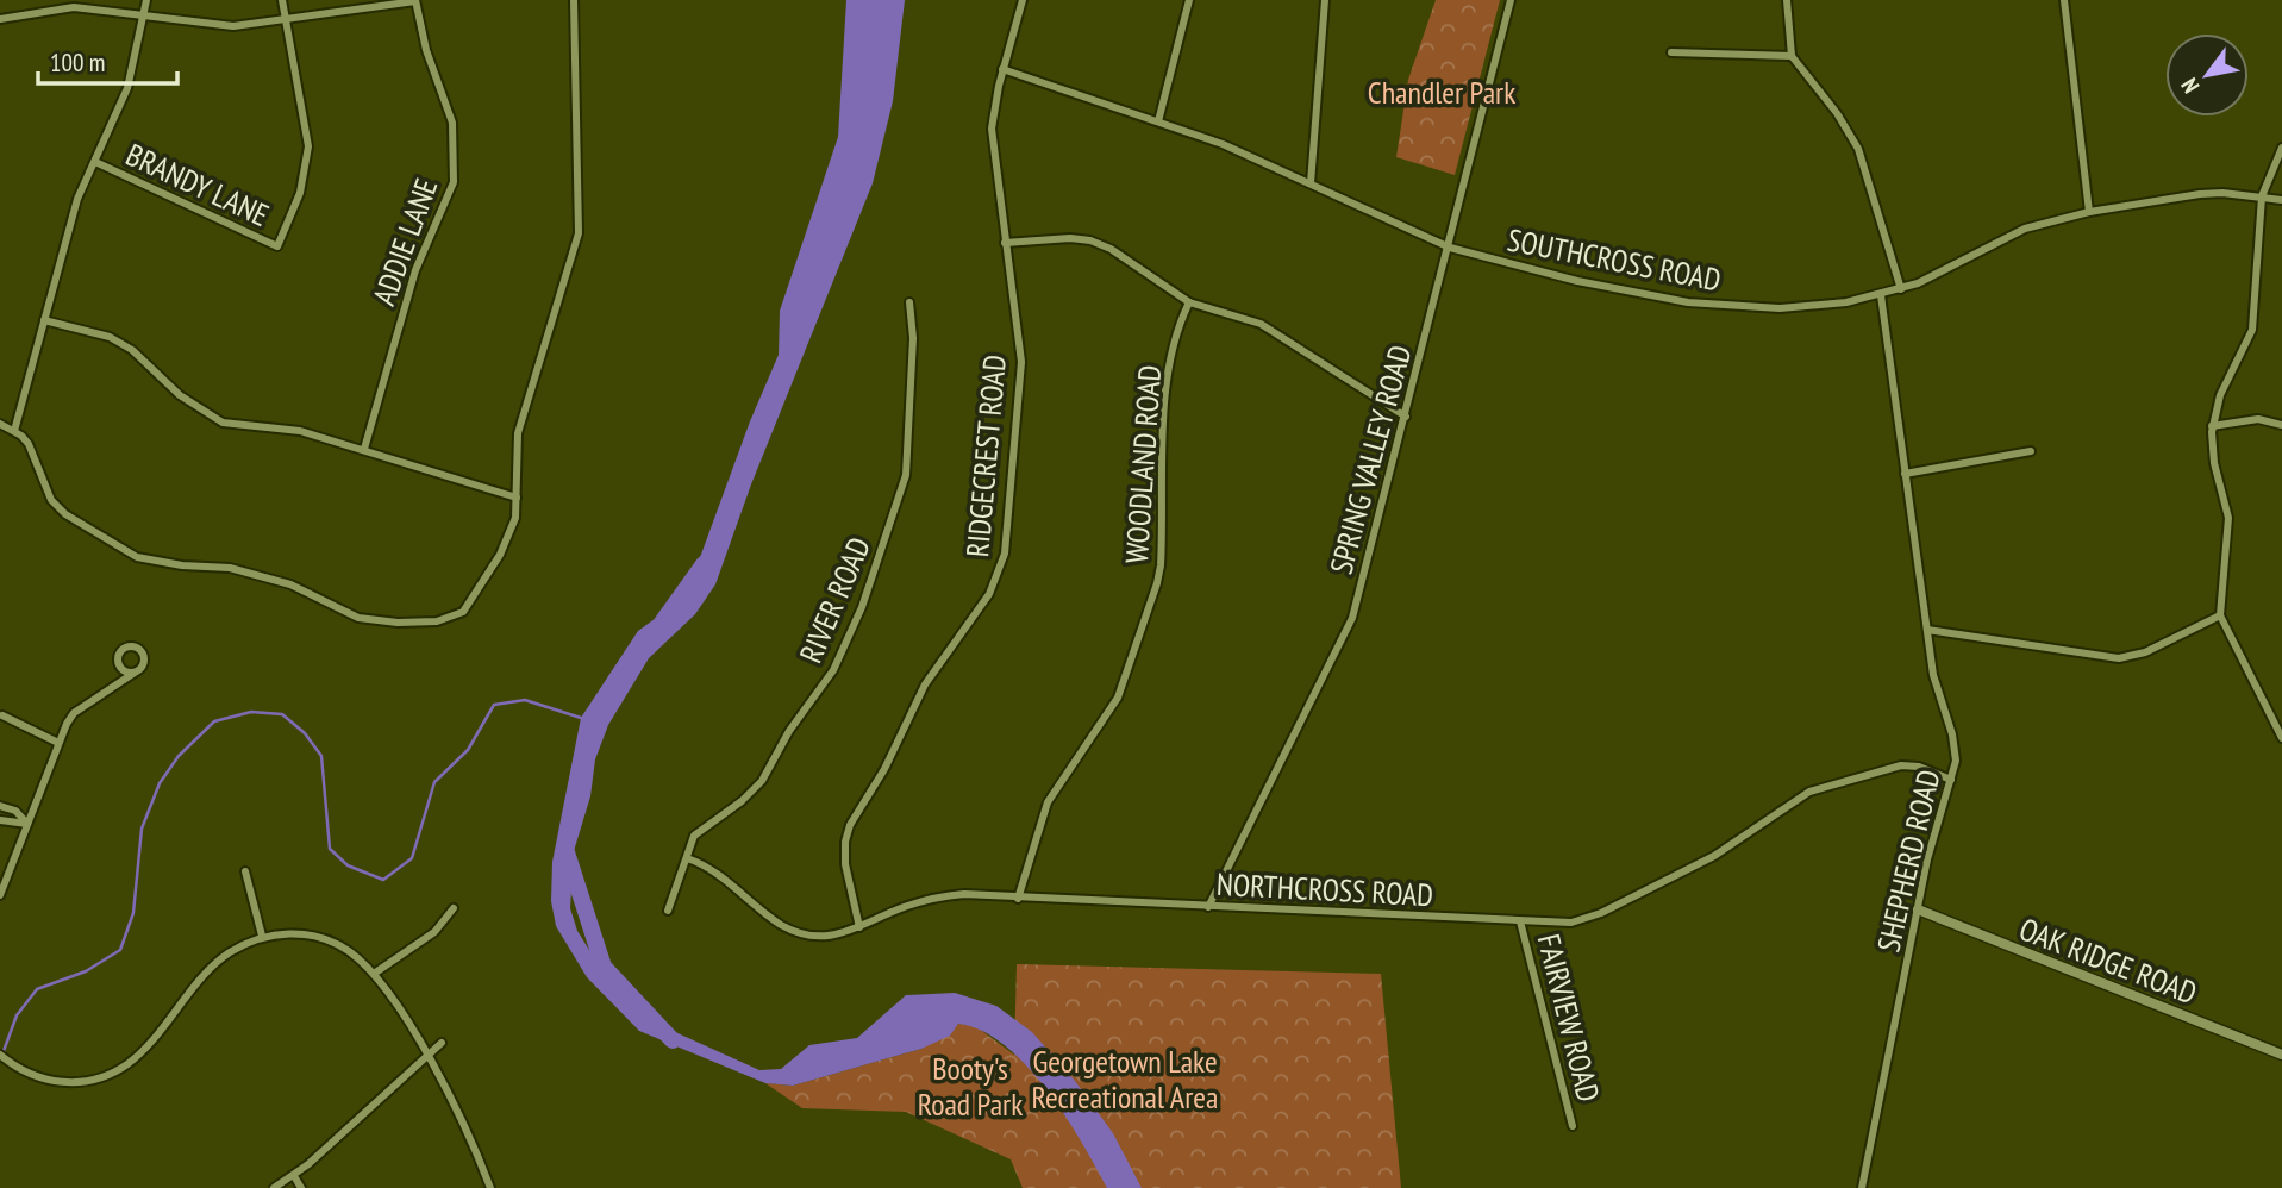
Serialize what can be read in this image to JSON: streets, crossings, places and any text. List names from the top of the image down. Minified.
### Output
{"streets":{"street":["BRANDY LANE","ADDIE LANE","SOUTHCROSS ROAD","RIDGECREST ROAD","SPRING VALLEY ROAD","WOODLAND ROAD","RIVER ROAD","SHEPHERD ROAD","NORTHCROSS ROAD","OAK RIDGE ROAD","FAIRVIEW ROAD"]},"crossings":[["SOUTHCROSS ROAD","RIDGECREST ROAD"],["SOUTHCROSS ROAD","SPRING VALLEY ROAD"],["SOUTHCROSS ROAD","SHEPHERD ROAD"],["RIDGECREST ROAD","NORTHCROSS ROAD"],["SPRING VALLEY ROAD","NORTHCROSS ROAD"],["WOODLAND ROAD","NORTHCROSS ROAD"],["RIVER ROAD","NORTHCROSS ROAD"],["SHEPHERD ROAD","NORTHCROSS ROAD"],["SHEPHERD ROAD","OAK RIDGE ROAD"],["NORTHCROSS ROAD","FAIRVIEW ROAD"]],"parks":["Chandler Park","Georgetown Lake Recreational Area","Booty's Road Park"],"scale_bar":"100 m","north":"bottom left"}
